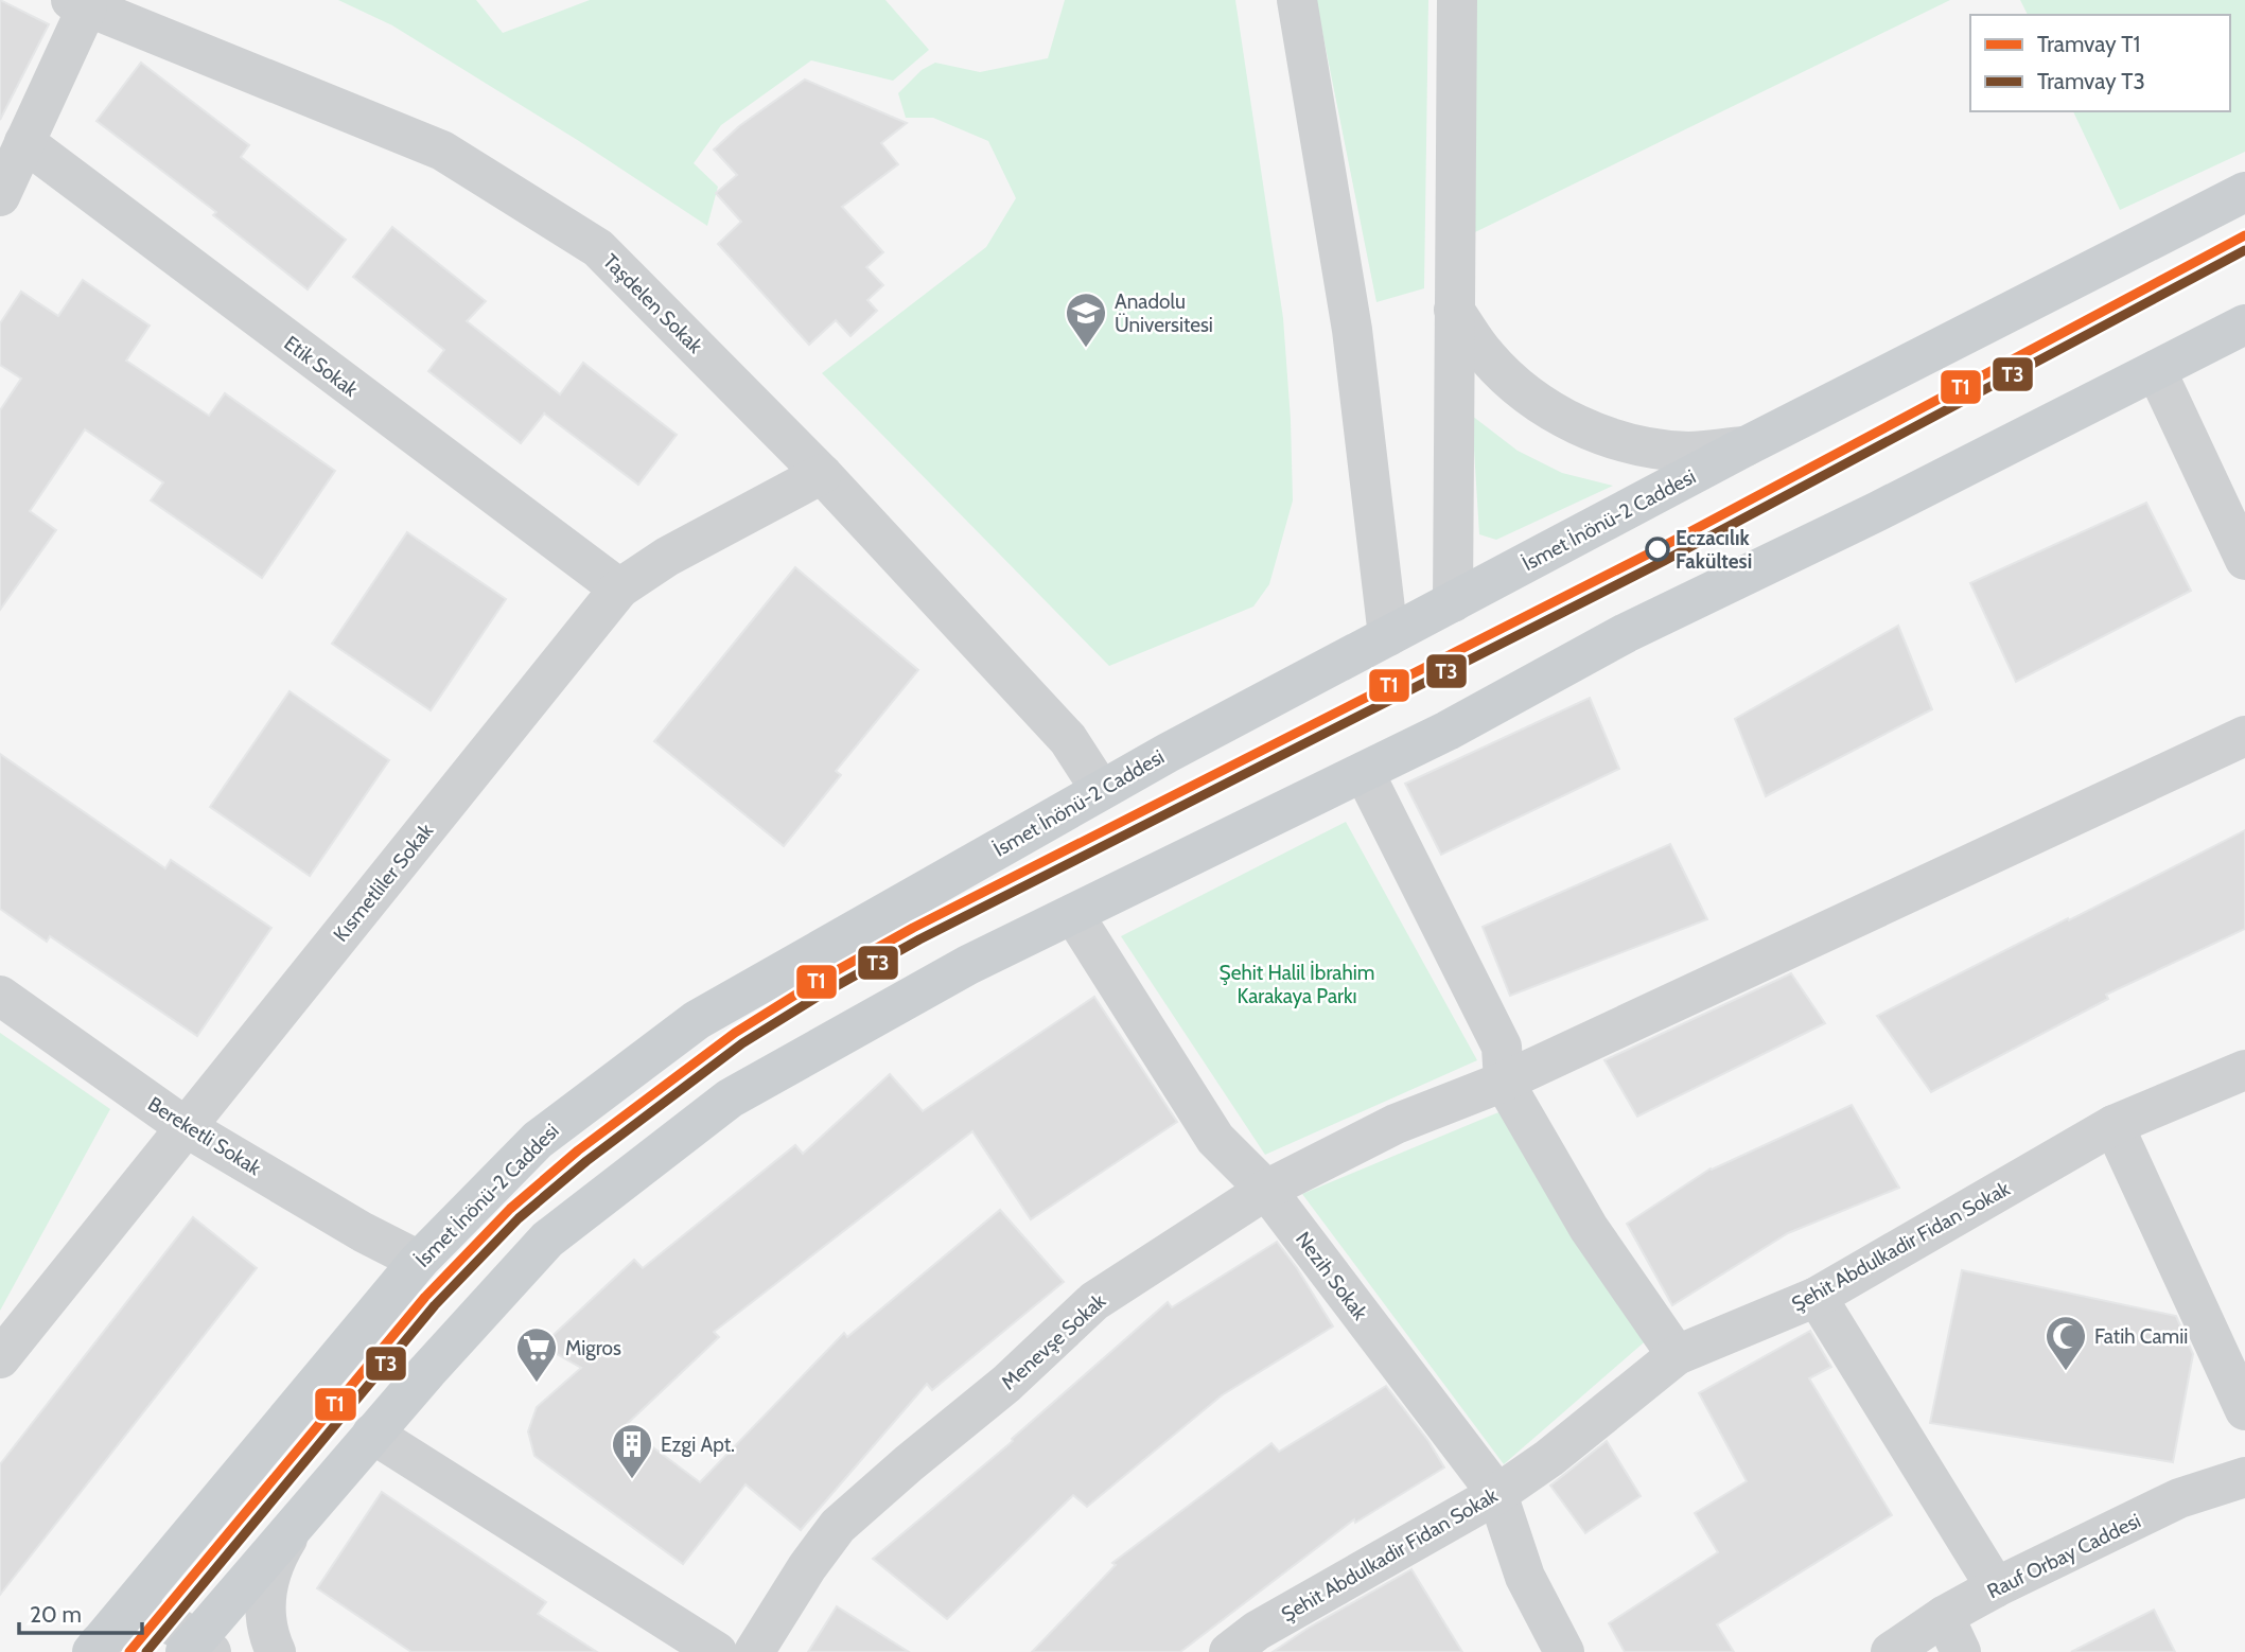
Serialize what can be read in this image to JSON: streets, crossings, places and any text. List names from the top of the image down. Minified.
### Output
{"streets":{"main road":["İsmet İnönü-2 Caddesi"],"street":["Taşdelen Sokak","Etik Sokak","Kısmetliler Sokak","Bereketli Sokak","Şehit Abdulkadir Fidan Sokak","Nezih Sokak","Menevşe Sokak","Rauf Orbay Caddesi"]},"crossings":[["Taşdelen Sokak","İsmet İnönü-2 Caddesi"],["Taşdelen Sokak","Kısmetliler Sokak"],["Etik Sokak","Kısmetliler Sokak"],["İsmet İnönü-2 Caddesi","Bereketli Sokak"],["Kısmetliler Sokak","Bereketli Sokak"],["Şehit Abdulkadir Fidan Sokak","Nezih Sokak"],["Nezih Sokak","Menevşe Sokak"]],"parks":["Şehit Halil İbrahim Karakaya Parkı"],"places":{"school or university":["Anadolu Üniversitesi"],"other":["Eczacılık Fakültesi"],"mosque":["Fatih Camii"],"supermarket":["Migros"],"building":["Ezgi Apt."]},"lines":["tram line T1","tram line T3"],"legend":["Tramvay T1","Tramvay T3"],"scale_bar":"20 m"}
